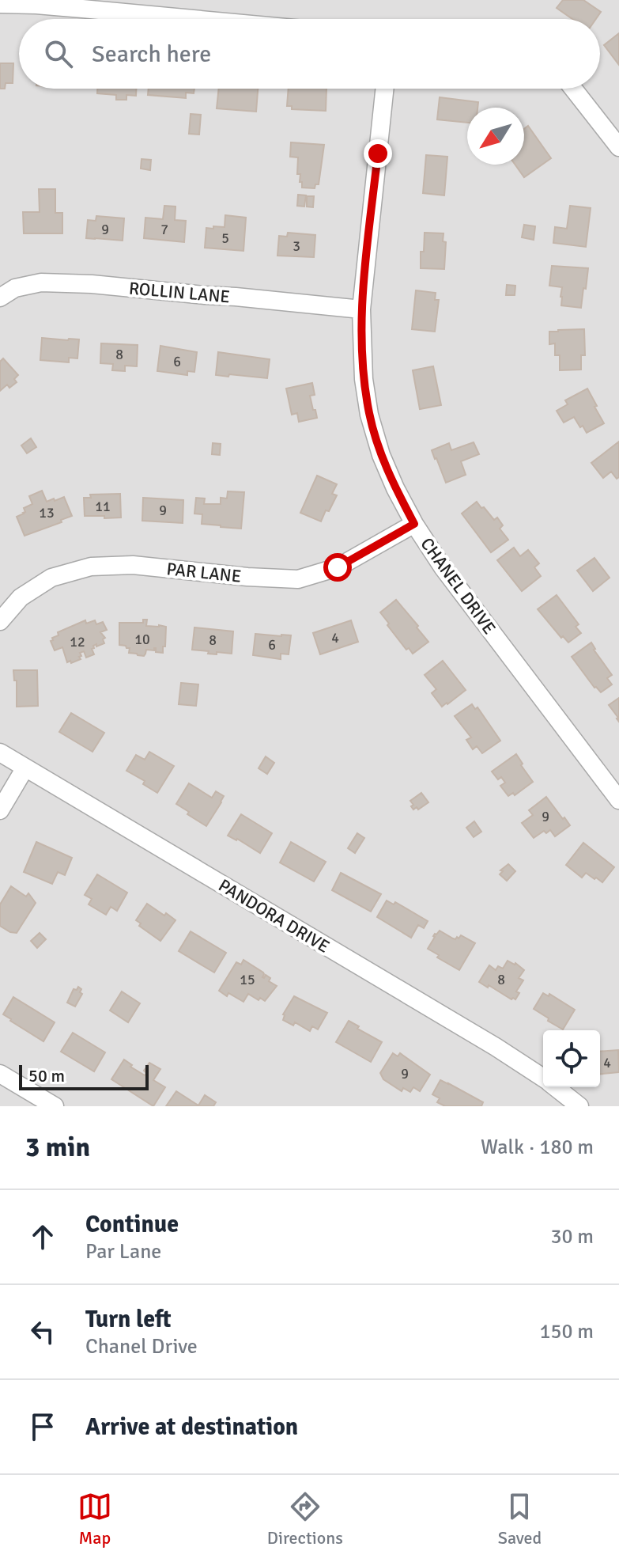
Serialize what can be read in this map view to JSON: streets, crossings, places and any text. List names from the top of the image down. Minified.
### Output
{"streets":{"street":["ROLLIN LANE","PAR LANE","CHANEL DRIVE","PANDORA DRIVE"]},"crossings":[["ROLLIN LANE","CHANEL DRIVE"],["PAR LANE","CHANEL DRIVE"]],"house_numbers":["9","7","5","3","8","6","11","9","13","4","10","8","12","6","9","15","8","4","9"],"scale_bar":"50 m","north":"bottom left","page":{"search":"Search here","scale":"50 m","heading":["3 min","Walk · 180 m"],"list":[["Continue","Par Lane","30 m"],["Turn left","Chanel Drive","150 m"],"Arrive at destination"],"nav":["Map","Directions","Saved"]}}
